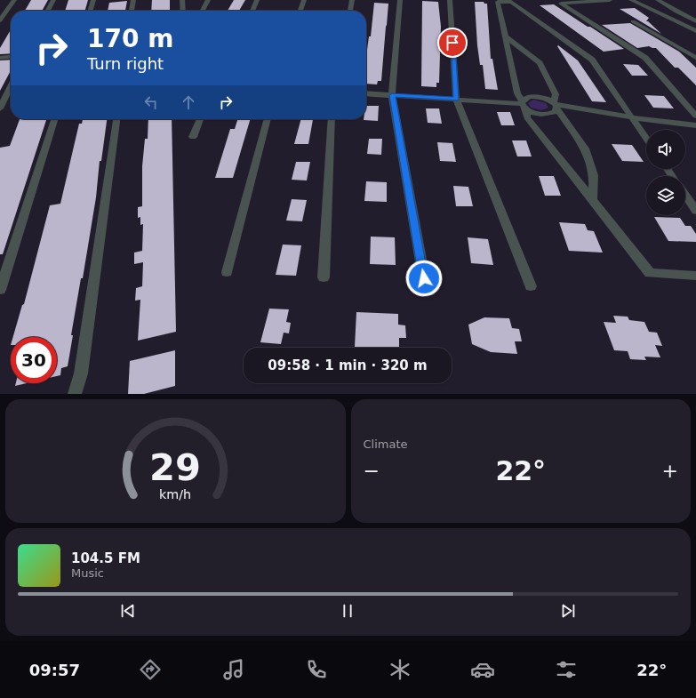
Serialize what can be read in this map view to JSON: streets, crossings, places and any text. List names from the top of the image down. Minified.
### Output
{"page":{"turn":["170 m","Turn right"],"limit":"30","trip":"09:58 · 1 min · 320 m","tile":"Climate","heat":["−","22°","+"],"song":["104.5 FM","Music"],"tabs":["09:57","22°"],"gauge":["29","km/h"]}}
